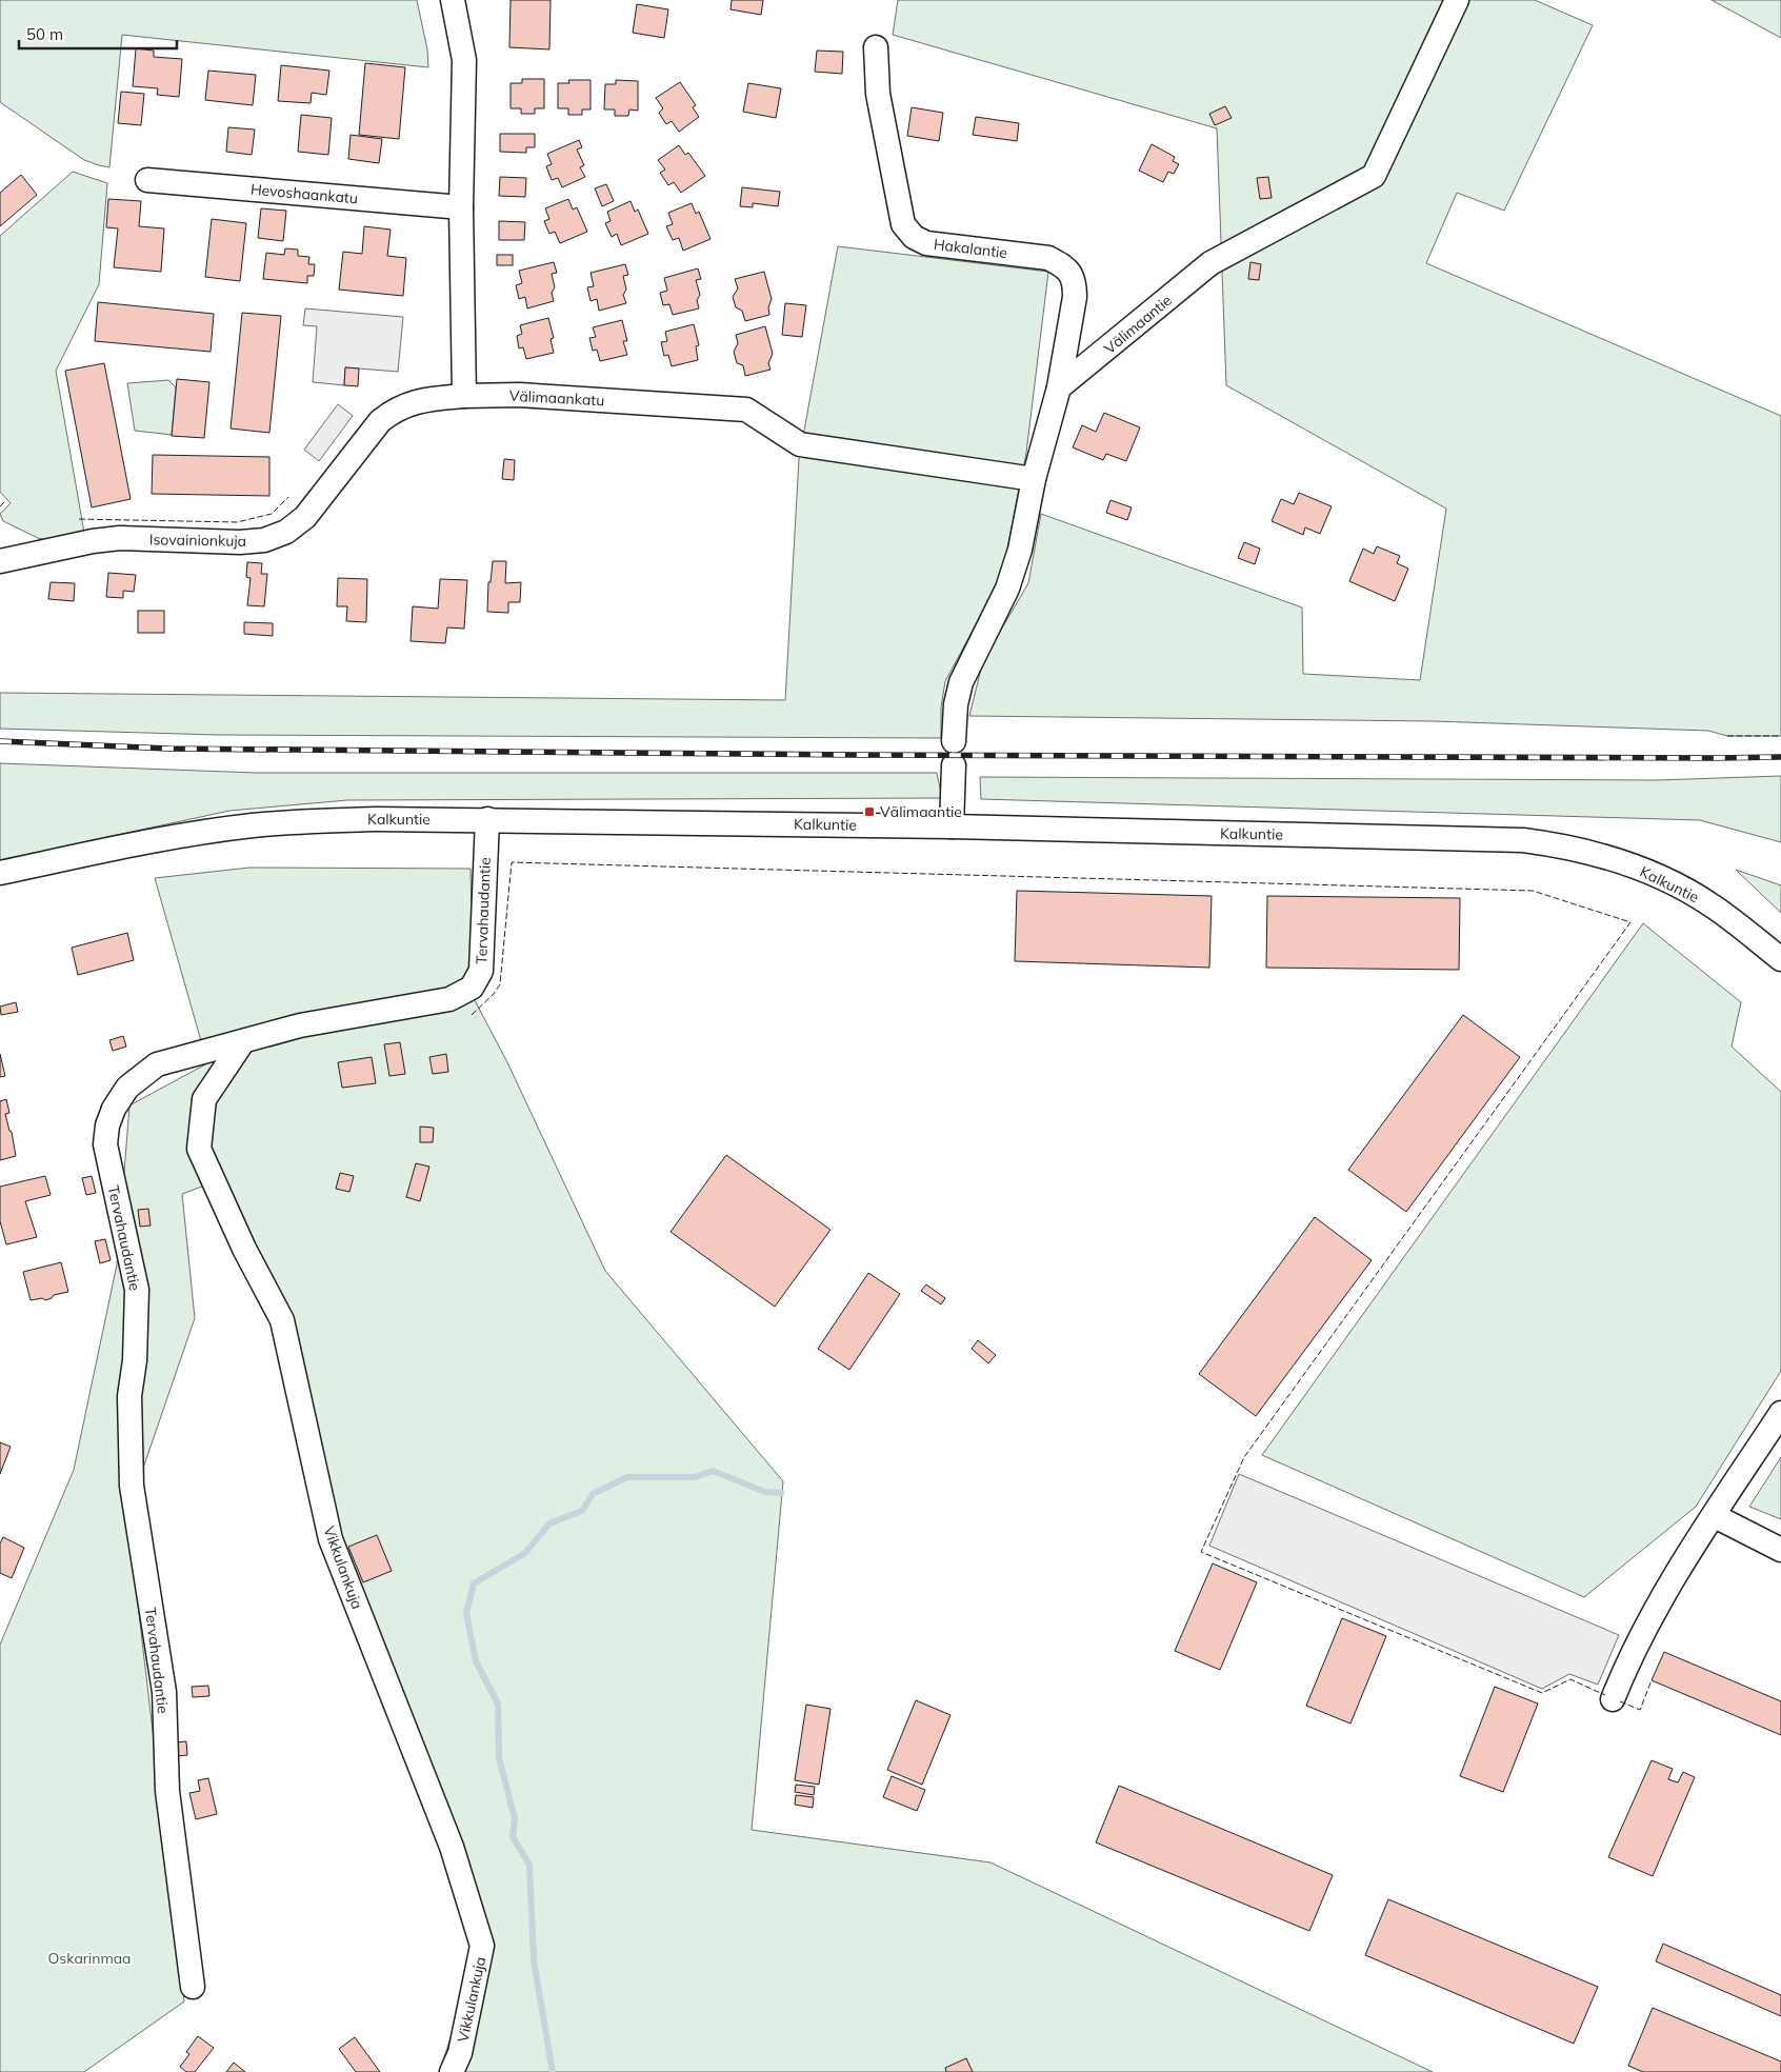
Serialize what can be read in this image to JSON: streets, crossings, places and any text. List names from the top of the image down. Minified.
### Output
{"streets":{"street":["Hevoshaankatu","Hakalantie","Välimaantie","Välimaankatu","Isovainionkuja","Kalkuntie","Tervahaudantie","Vikkulankuja"]},"crossings":[["Hakalantie","Välimaantie"],["Välimaankatu","Isovainionkuja"],["Kalkuntie","Tervahaudantie"],["Tervahaudantie","Vikkulankuja"]],"parks":["Oskarinmaa"],"places":{"transit":["Välimaantie"]},"scale_bar":"50 m"}
